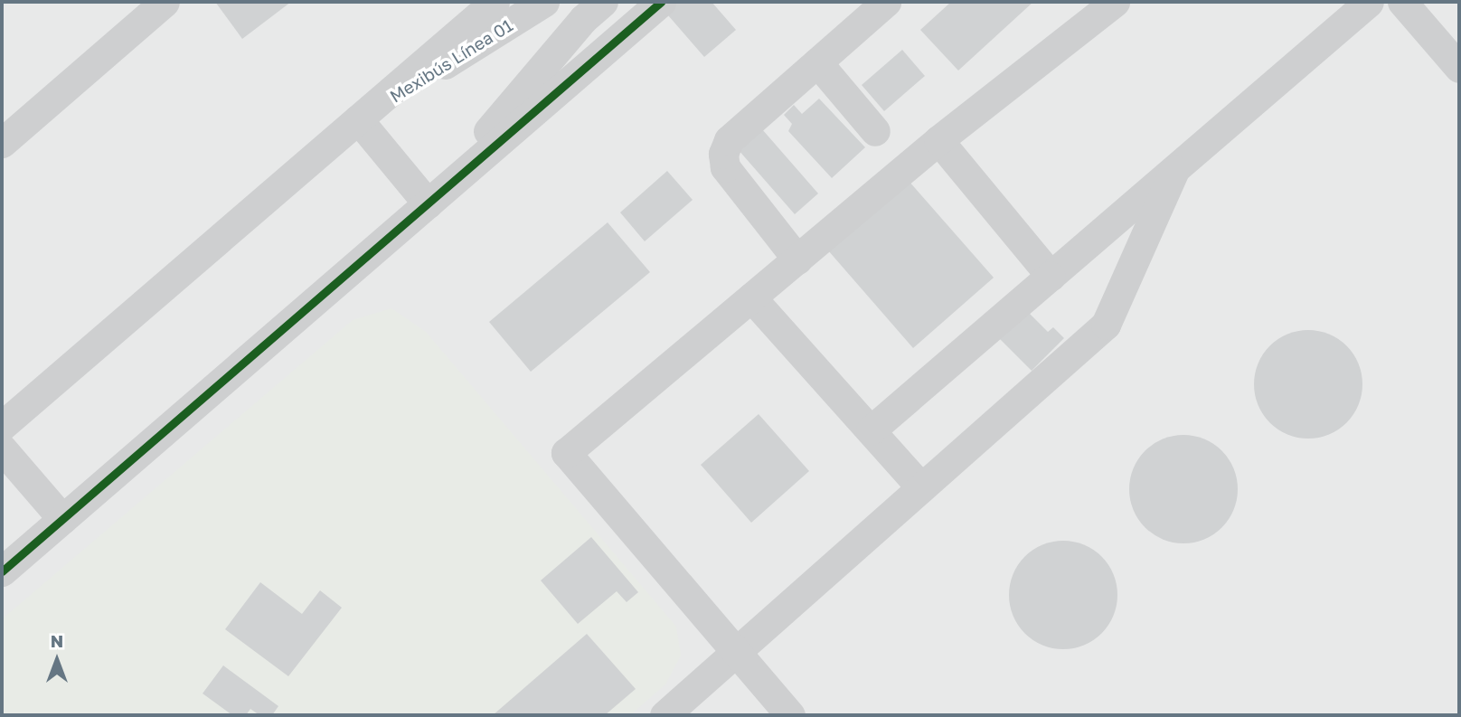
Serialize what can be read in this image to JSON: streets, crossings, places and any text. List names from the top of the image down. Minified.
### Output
{"streets":{"street":["Mexibús Línea 01"]},"north":"top"}
